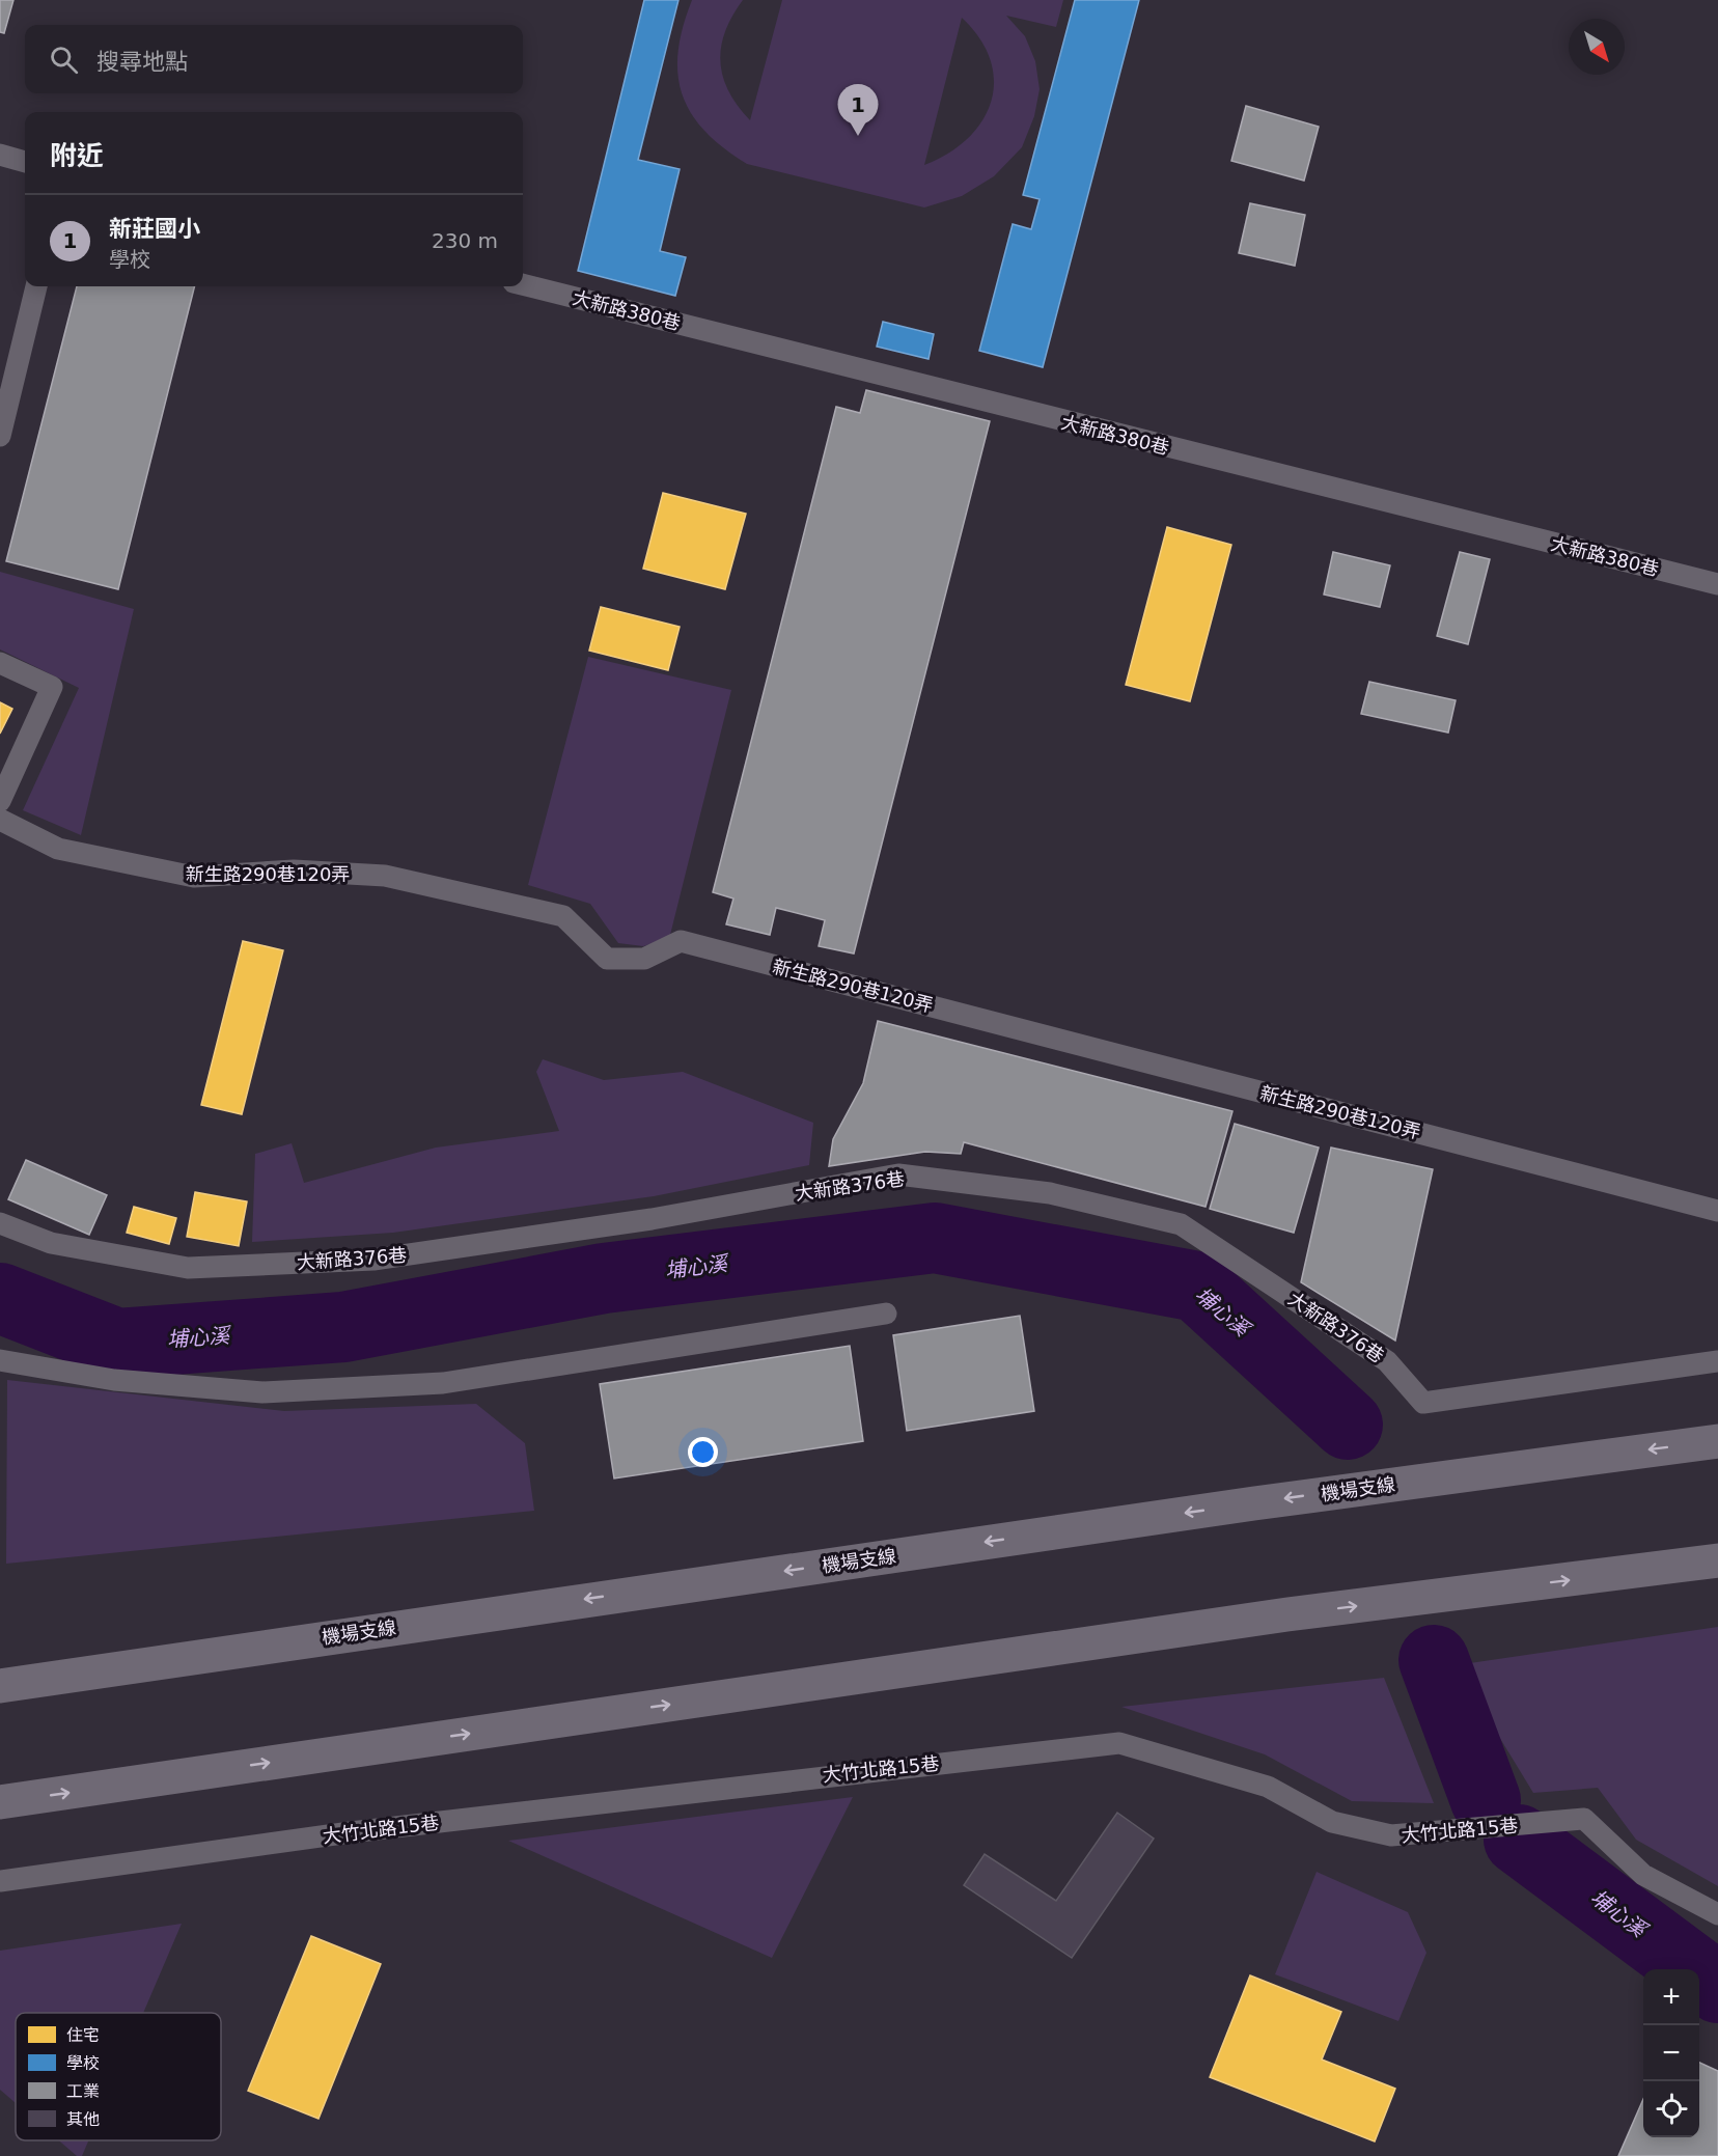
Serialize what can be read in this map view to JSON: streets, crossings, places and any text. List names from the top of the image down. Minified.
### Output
{"streets":{"highway":["機場支線"],"lane":["大新路380巷","新生路290巷120弄","大新路376巷","大竹北路15巷"]},"water":["埔心溪"],"legend":["住宅","學校","工業","其他"],"north":"bottom right","page":{"search":"搜尋地點","pins":"1","heading":"附近","list":[{"mark":"1","name":"新莊國小","note":"學校","value":"230 m"}],"map_buttons":["+","−"]}}
